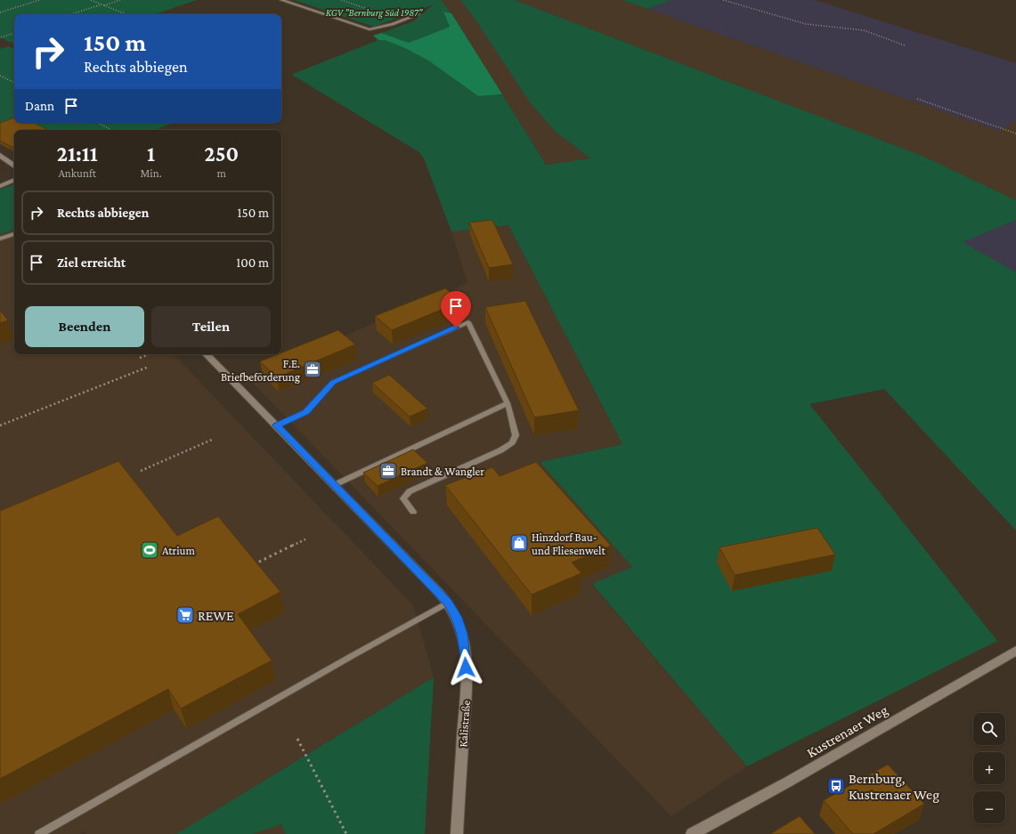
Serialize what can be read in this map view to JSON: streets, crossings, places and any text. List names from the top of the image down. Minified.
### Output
{"streets":{"street":["Kalistraße","Kustrenaer Weg"]},"parks":["KGV \"Bernburg Süd 1987\""],"places":{"office":["F.E. Briefbeförderung","Brandt & Wangler"],"shop":["Hinzdorf Bau- und Fliesenwelt"],"sports":["Atrium"],"supermarket":["REWE"],"bus stop":["Bernburg, Kustrenaer Weg"]},"page":{"turn":["150 m","Rechts abbiegen"],"then":"Dann","eta":["21:11","Ankunft","1","Min.","250","m"],"list":[{"name":"Rechts abbiegen","value":"150 m"},{"name":"Ziel erreicht","value":"100 m"}],"buttons":["Beenden","Teilen"],"map_buttons":["+","−"]}}
